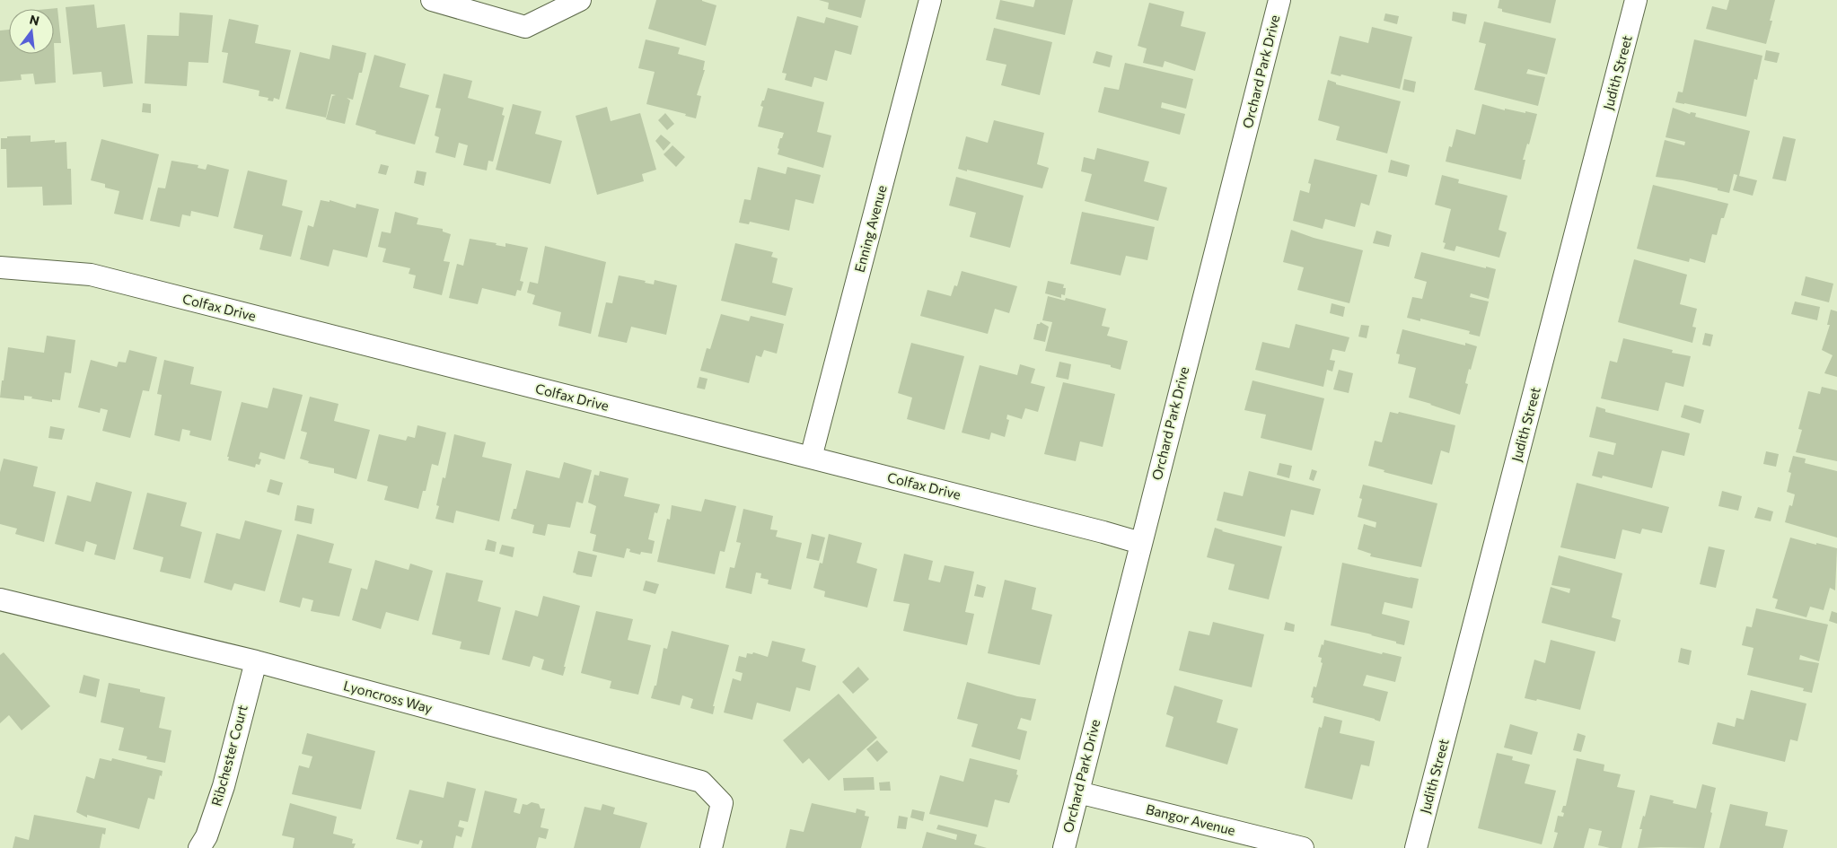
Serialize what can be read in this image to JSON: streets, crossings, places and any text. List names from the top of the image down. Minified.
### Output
{"streets":{"street":["Orchard Park Drive","Judith Street","Enning Avenue","Colfax Drive","Lyoncross Way","Ribchester Court","Bangor Avenue"]},"crossings":[["Orchard Park Drive","Colfax Drive"],["Orchard Park Drive","Bangor Avenue"],["Enning Avenue","Colfax Drive"],["Lyoncross Way","Ribchester Court"]],"north":"top"}
